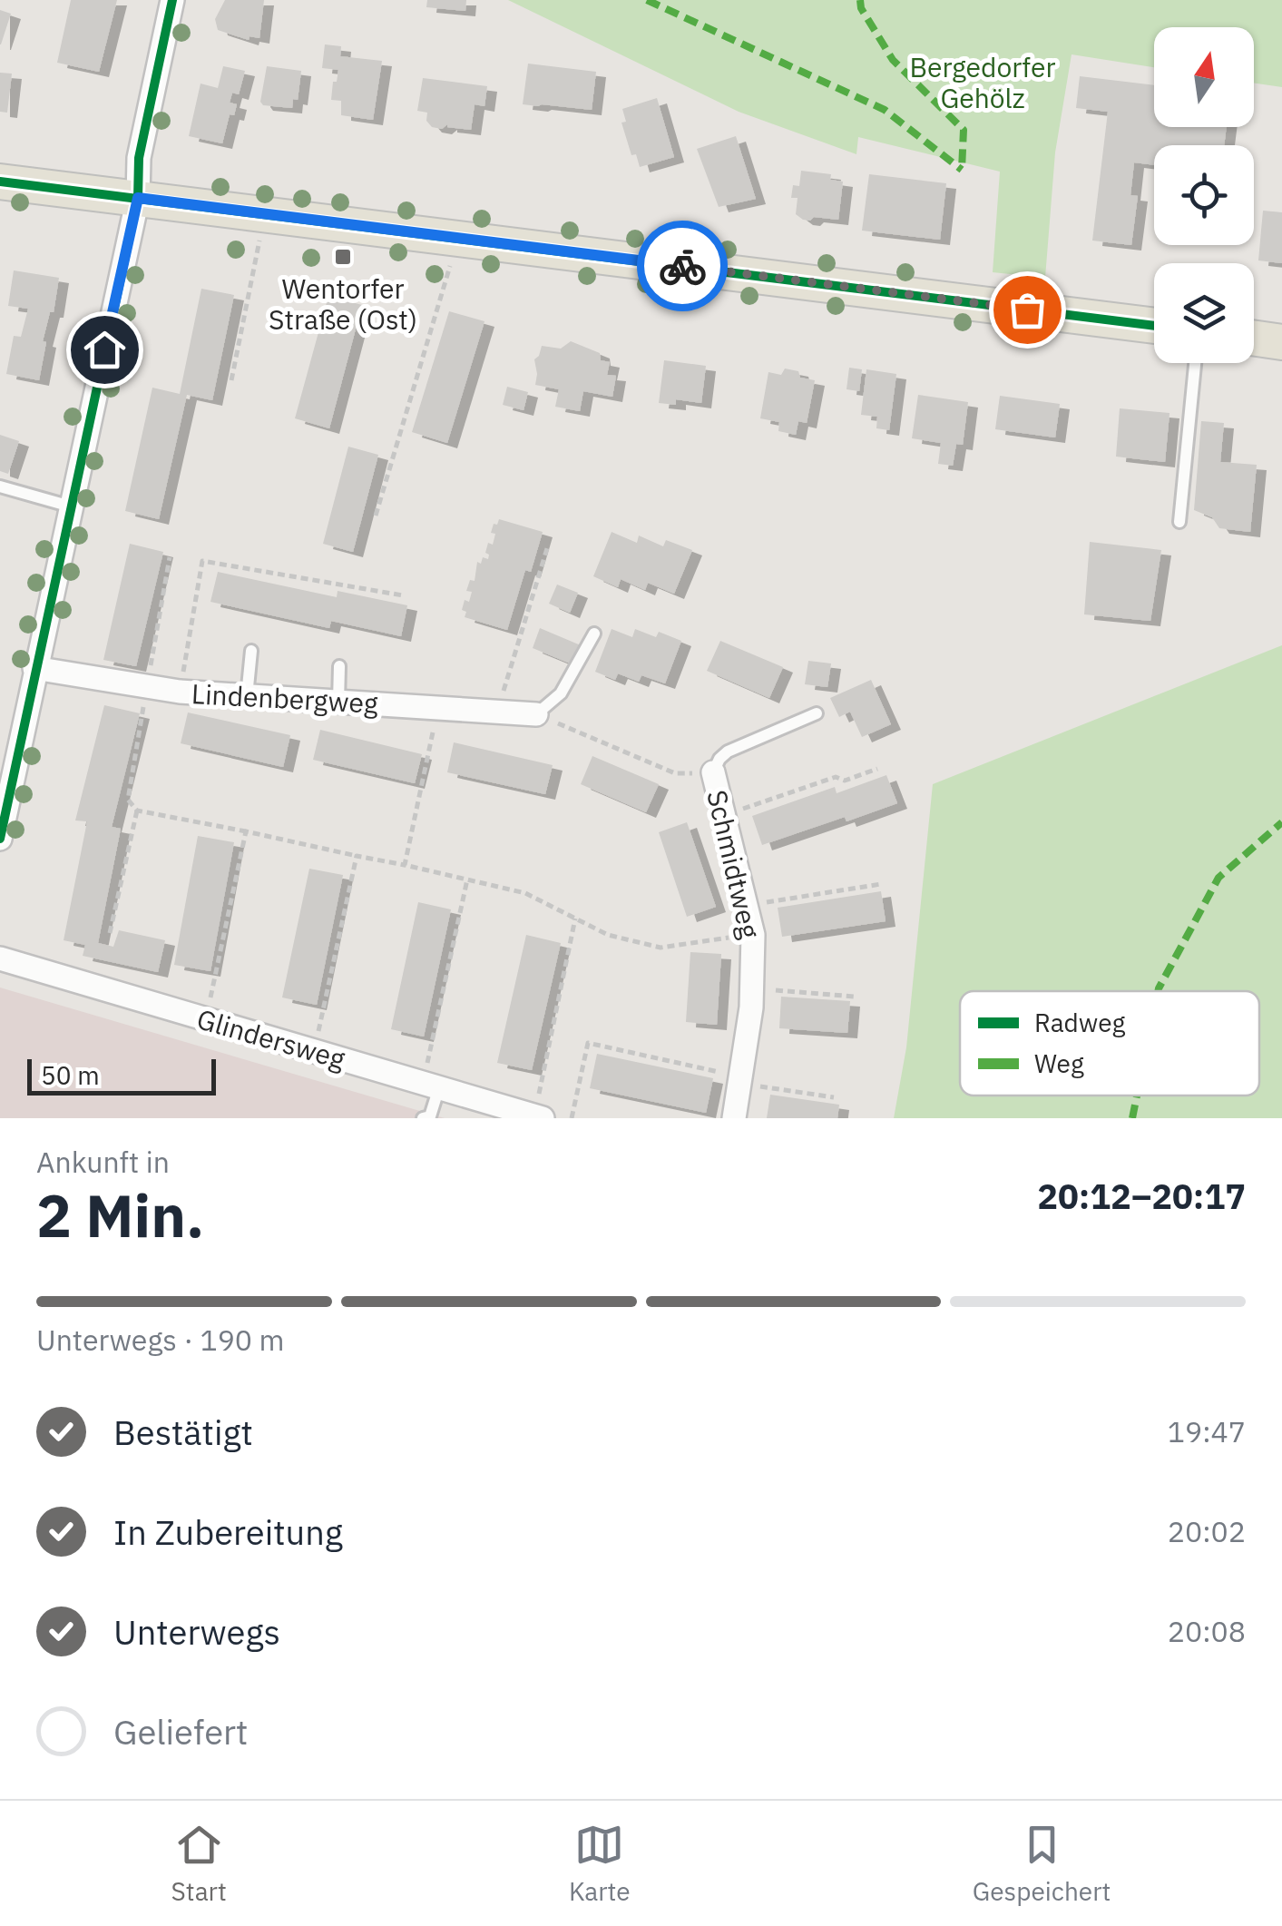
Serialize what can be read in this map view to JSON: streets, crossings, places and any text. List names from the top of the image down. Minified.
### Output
{"streets":{"street":["Lindenbergweg","Schmidtweg","Glindersweg"]},"parks":["Bergedorfer Gehölz"],"places":{"transit":["Wentorfer Straße (Ost)"]},"legend":["Radweg","Weg"],"scale_bar":"50 m","north":"top","page":{"scale":"50 m","heading":["2 Min.","Ankunft in","20:12–20:17"],"bar":"Unterwegs · 190 m","list":[["Bestätigt","19:47"],["In Zubereitung","20:02"],["Unterwegs","20:08"],"Geliefert"],"tabs":["Start","Karte","Gespeichert"]}}
